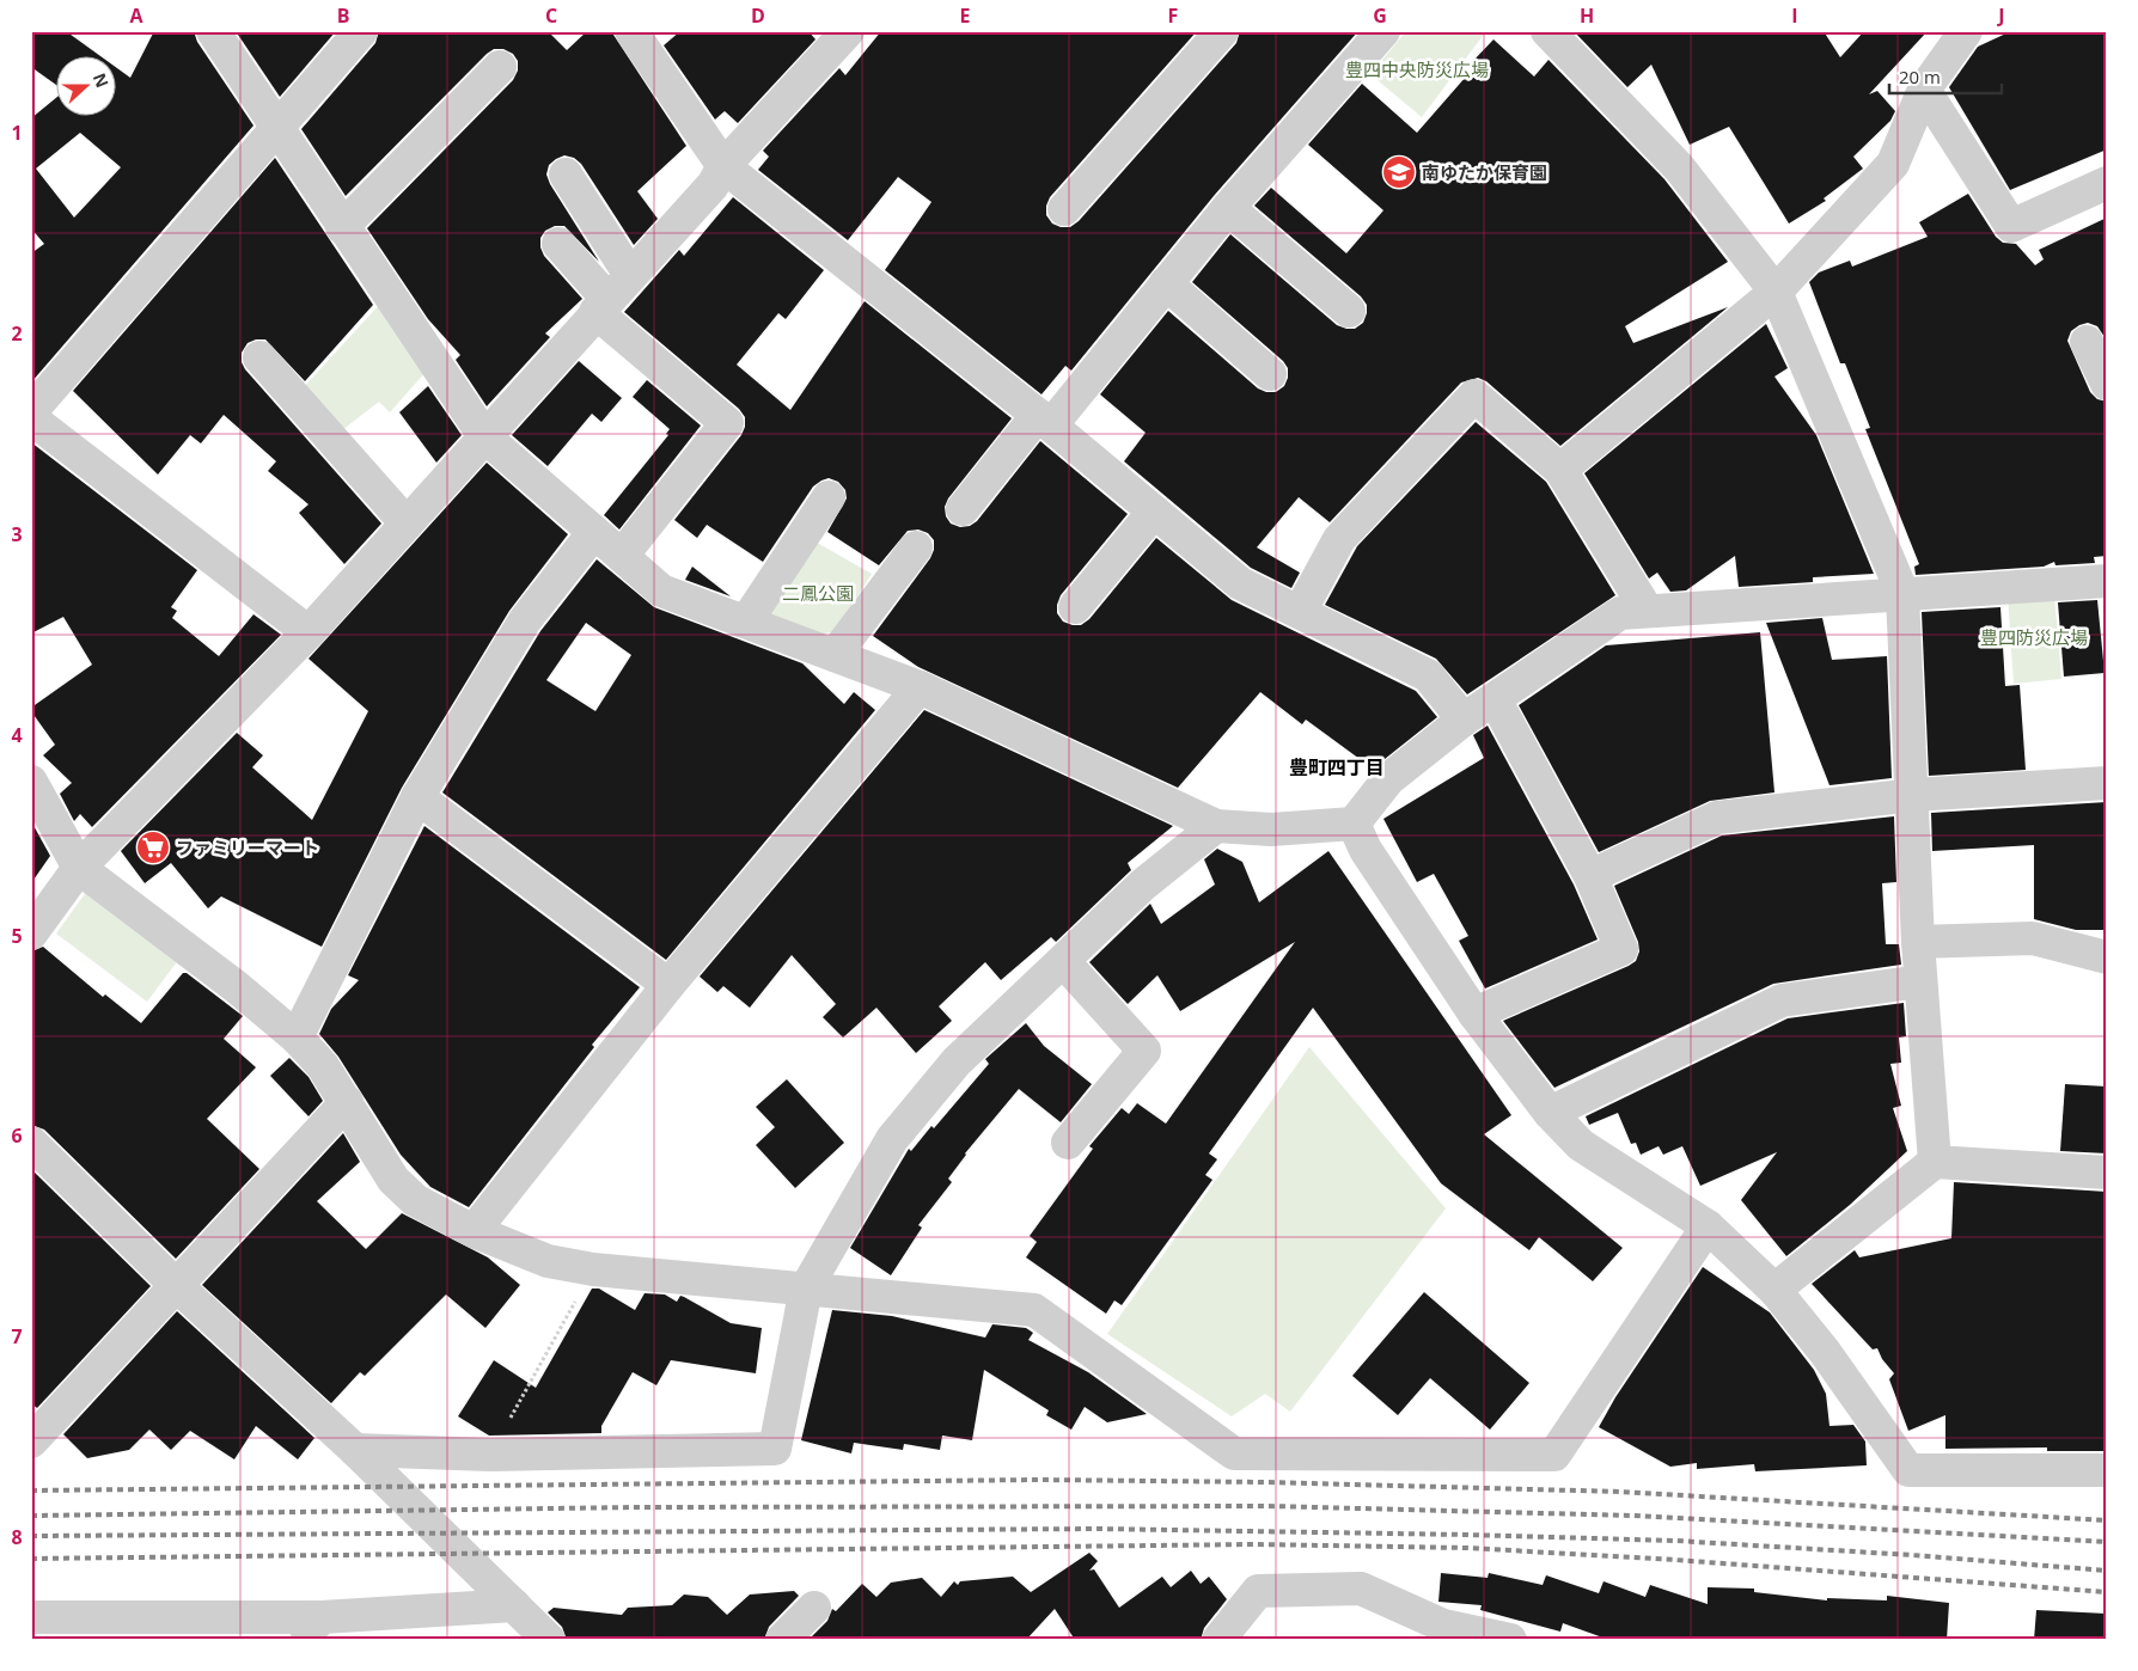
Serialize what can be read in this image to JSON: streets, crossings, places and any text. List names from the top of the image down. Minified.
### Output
{"districts":["豊町四丁目"],"parks":["豊四中央防災広場","二鳳公園","豊四防災広場"],"places":{"school or university":["南ゆたか保育園"],"supermarket":["ファミリーマート"]},"scale_bar":"20 m","north":"right","grid":{"columns":["A","B","C","D","E","F","G","H","I","J"],"rows":["1","2","3","4","5","6","7","8"]}}
